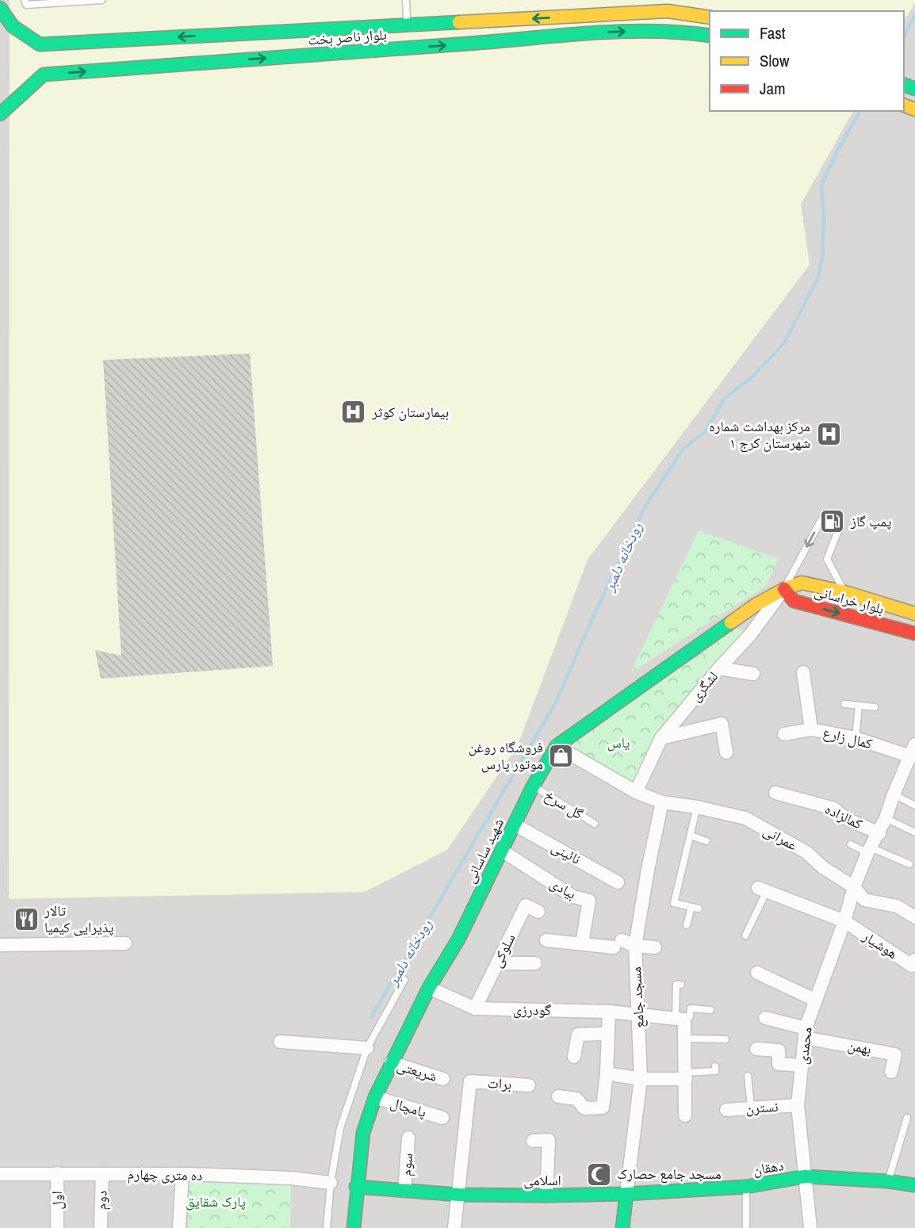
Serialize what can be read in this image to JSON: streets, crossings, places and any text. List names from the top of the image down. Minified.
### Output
{"streets":{"street":["بلوار ناصر بخت","بلوار خراسانی","لشگری","کمال زارع","کمالزاده","عمرانی","شهید ساسانی","نائینی","بیادی","هوشیار","سلوکی","مسجد جامع","گودرزی","محمدی","بهمن","شریعتی","برات","پامچال","نسترن","سوم","دهقان","ده متری چهارم","اسلامی","اول","دوم"],"lane":["گل سرخ"]},"crossings":[["بلوار خراسانی","لشگری"],["بلوار خراسانی","شهید ساسانی"],["لشگری","عمرانی"],["لشگری","شهید ساسانی"],["کمال زارع","محمدی"],["گل سرخ","شهید ساسانی"],["کمالزاده","محمدی"],["عمرانی","شهید ساسانی"],["عمرانی","مسجد جامع"],["عمرانی","محمدی"],["شهید ساسانی","نائینی"],["شهید ساسانی","بیادی"],["شهید ساسانی","گودرزی"],["شهید ساسانی","شریعتی"],["شهید ساسانی","پامچال"],["شهید ساسانی","اسلامی"],["هوشیار","محمدی"],["سلوکی","گودرزی"],["مسجد جامع","گودرزی"],["مسجد جامع","دهقان"],["مسجد جامع","اسلامی"],["محمدی","بهمن"],["محمدی","نسترن"],["محمدی","دهقان"],["برات","اسلامی"],["سوم","اسلامی"],["دهقان","اسلامی"],["ده متری چهارم","اول"],["ده متری چهارم","دوم"]],"water":["رودخانه دلمبر"],"parks":["یاس","پارک شقایق"],"places":{"hospital":["بیمارستان کوثر","مرکز بهداشت شماره ۱ شهرستان کرج"],"fuel station":["پمپ گاز"],"shop":["فروشگاه روغن موتور پارس"],"restaurant":["تالار پذیرایی کیمیا"],"mosque":["مسجد جامع حصارک"]},"legend":["Fast","Slow","Jam"]}
